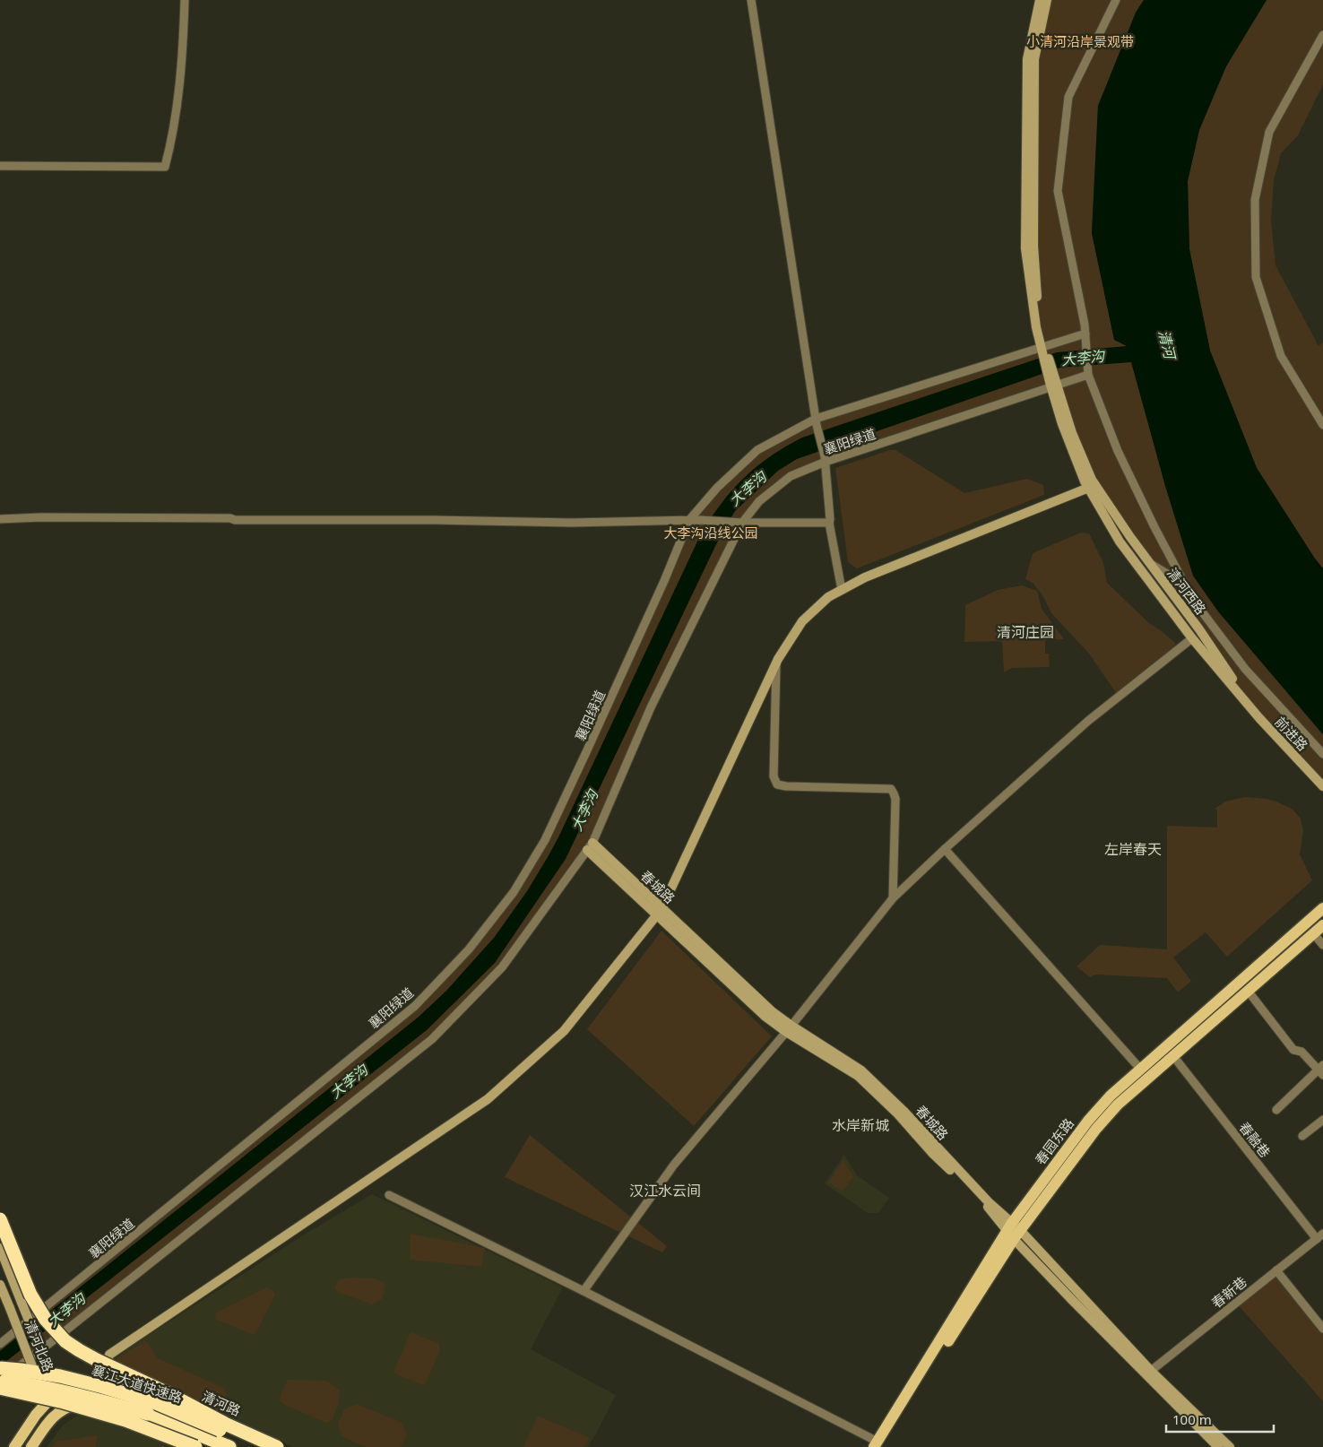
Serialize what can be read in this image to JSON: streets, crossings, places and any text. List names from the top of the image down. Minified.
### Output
{"streets":{"highway":["襄江大道快速路"],"main road":["春园东路","清河路"],"street":["襄阳绿道","清河西路","前进路","春城路","春融巷","春新巷","清河北路"]},"crossings":[["襄阳绿道","春城路"],["襄阳绿道","襄江大道快速路"],["清河西路","前进路"],["春城路","春园东路"],["春城路","春新巷"],["春融巷","春园东路"],["春融巷","春新巷"],["清河北路","清河路"]],"districts":["清河庄园","左岸春天","水岸新城","汉江水云间"],"water":["清河","大李沟"],"parks":["小清河沿岸景观带","大李沟沿线公园"],"scale_bar":"100 m"}
